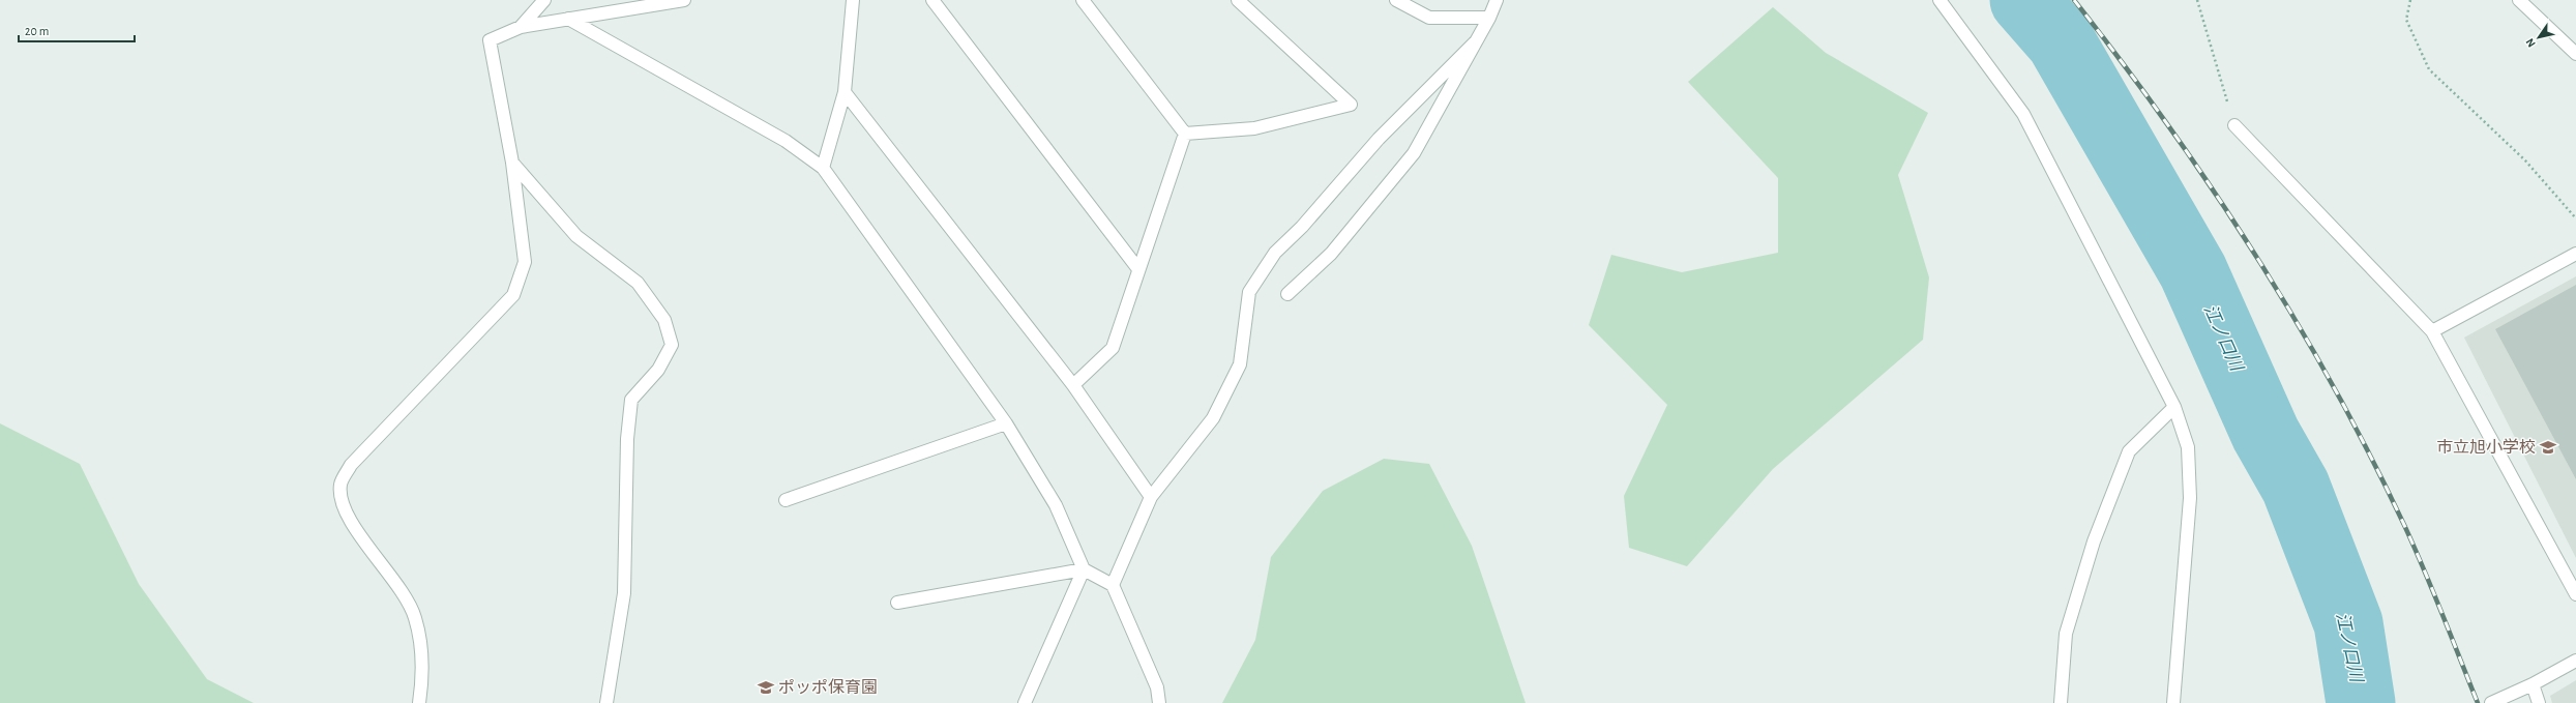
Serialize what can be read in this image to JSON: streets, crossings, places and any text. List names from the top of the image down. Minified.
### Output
{"water":["江ノ口川"],"places":{"school or university":["市立旭小学校","ポッポ保育園"]},"scale_bar":"20 m","north":"bottom left"}
